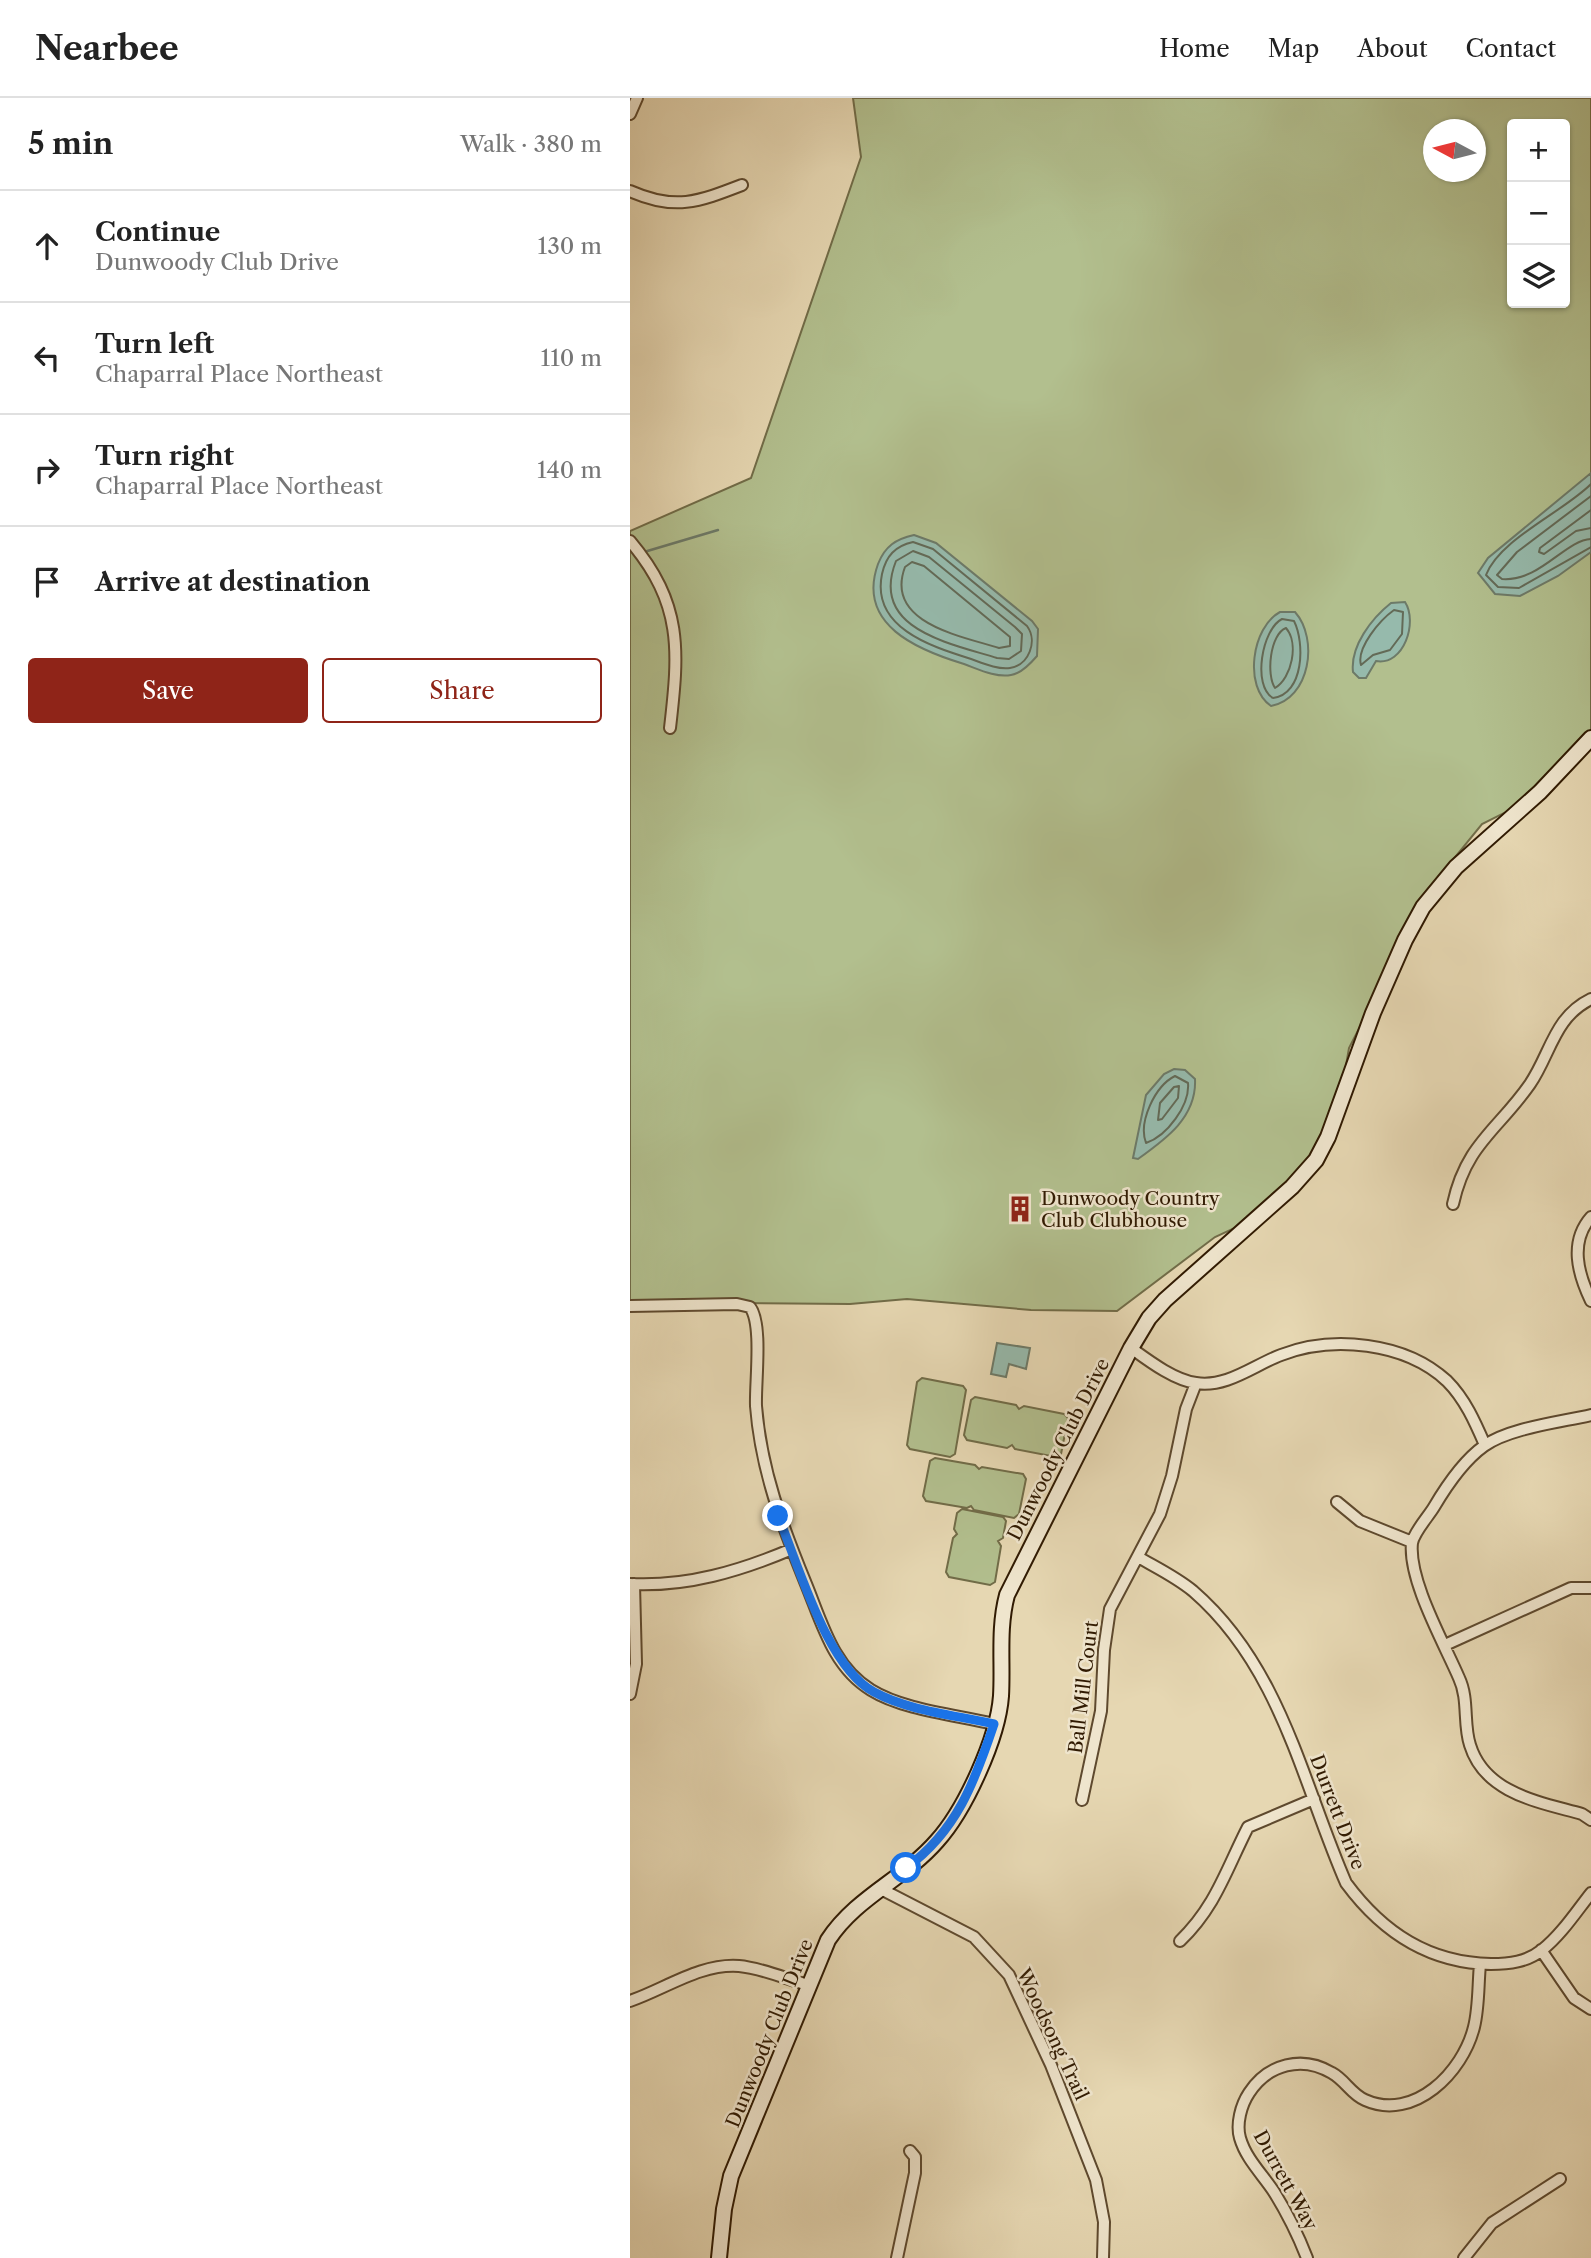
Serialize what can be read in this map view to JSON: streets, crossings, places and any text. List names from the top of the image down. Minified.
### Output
{"streets":{"street":["Dunwoody Club Drive","Ball Mill Court","Durrett Drive","Woodsong Trail","Durrett Way"]},"crossings":[["Dunwoody Club Drive","Woodsong Trail"],["Ball Mill Court","Durrett Drive"],["Durrett Drive","Durrett Way"]],"places":{"building":["Dunwoody Country Club Clubhouse"]},"north":"left","page":{"header":"Nearbee","nav":["Home","Map","About","Contact"],"heading":["5 min","Walk · 380 m"],"map_buttons":["+","−"],"list":[["Continue","Dunwoody Club Drive","130 m"],["Turn left","Chaparral Place Northeast","110 m"],["Turn right","Chaparral Place Northeast","140 m"],"Arrive at destination"],"buttons":["Save","Share"]}}
